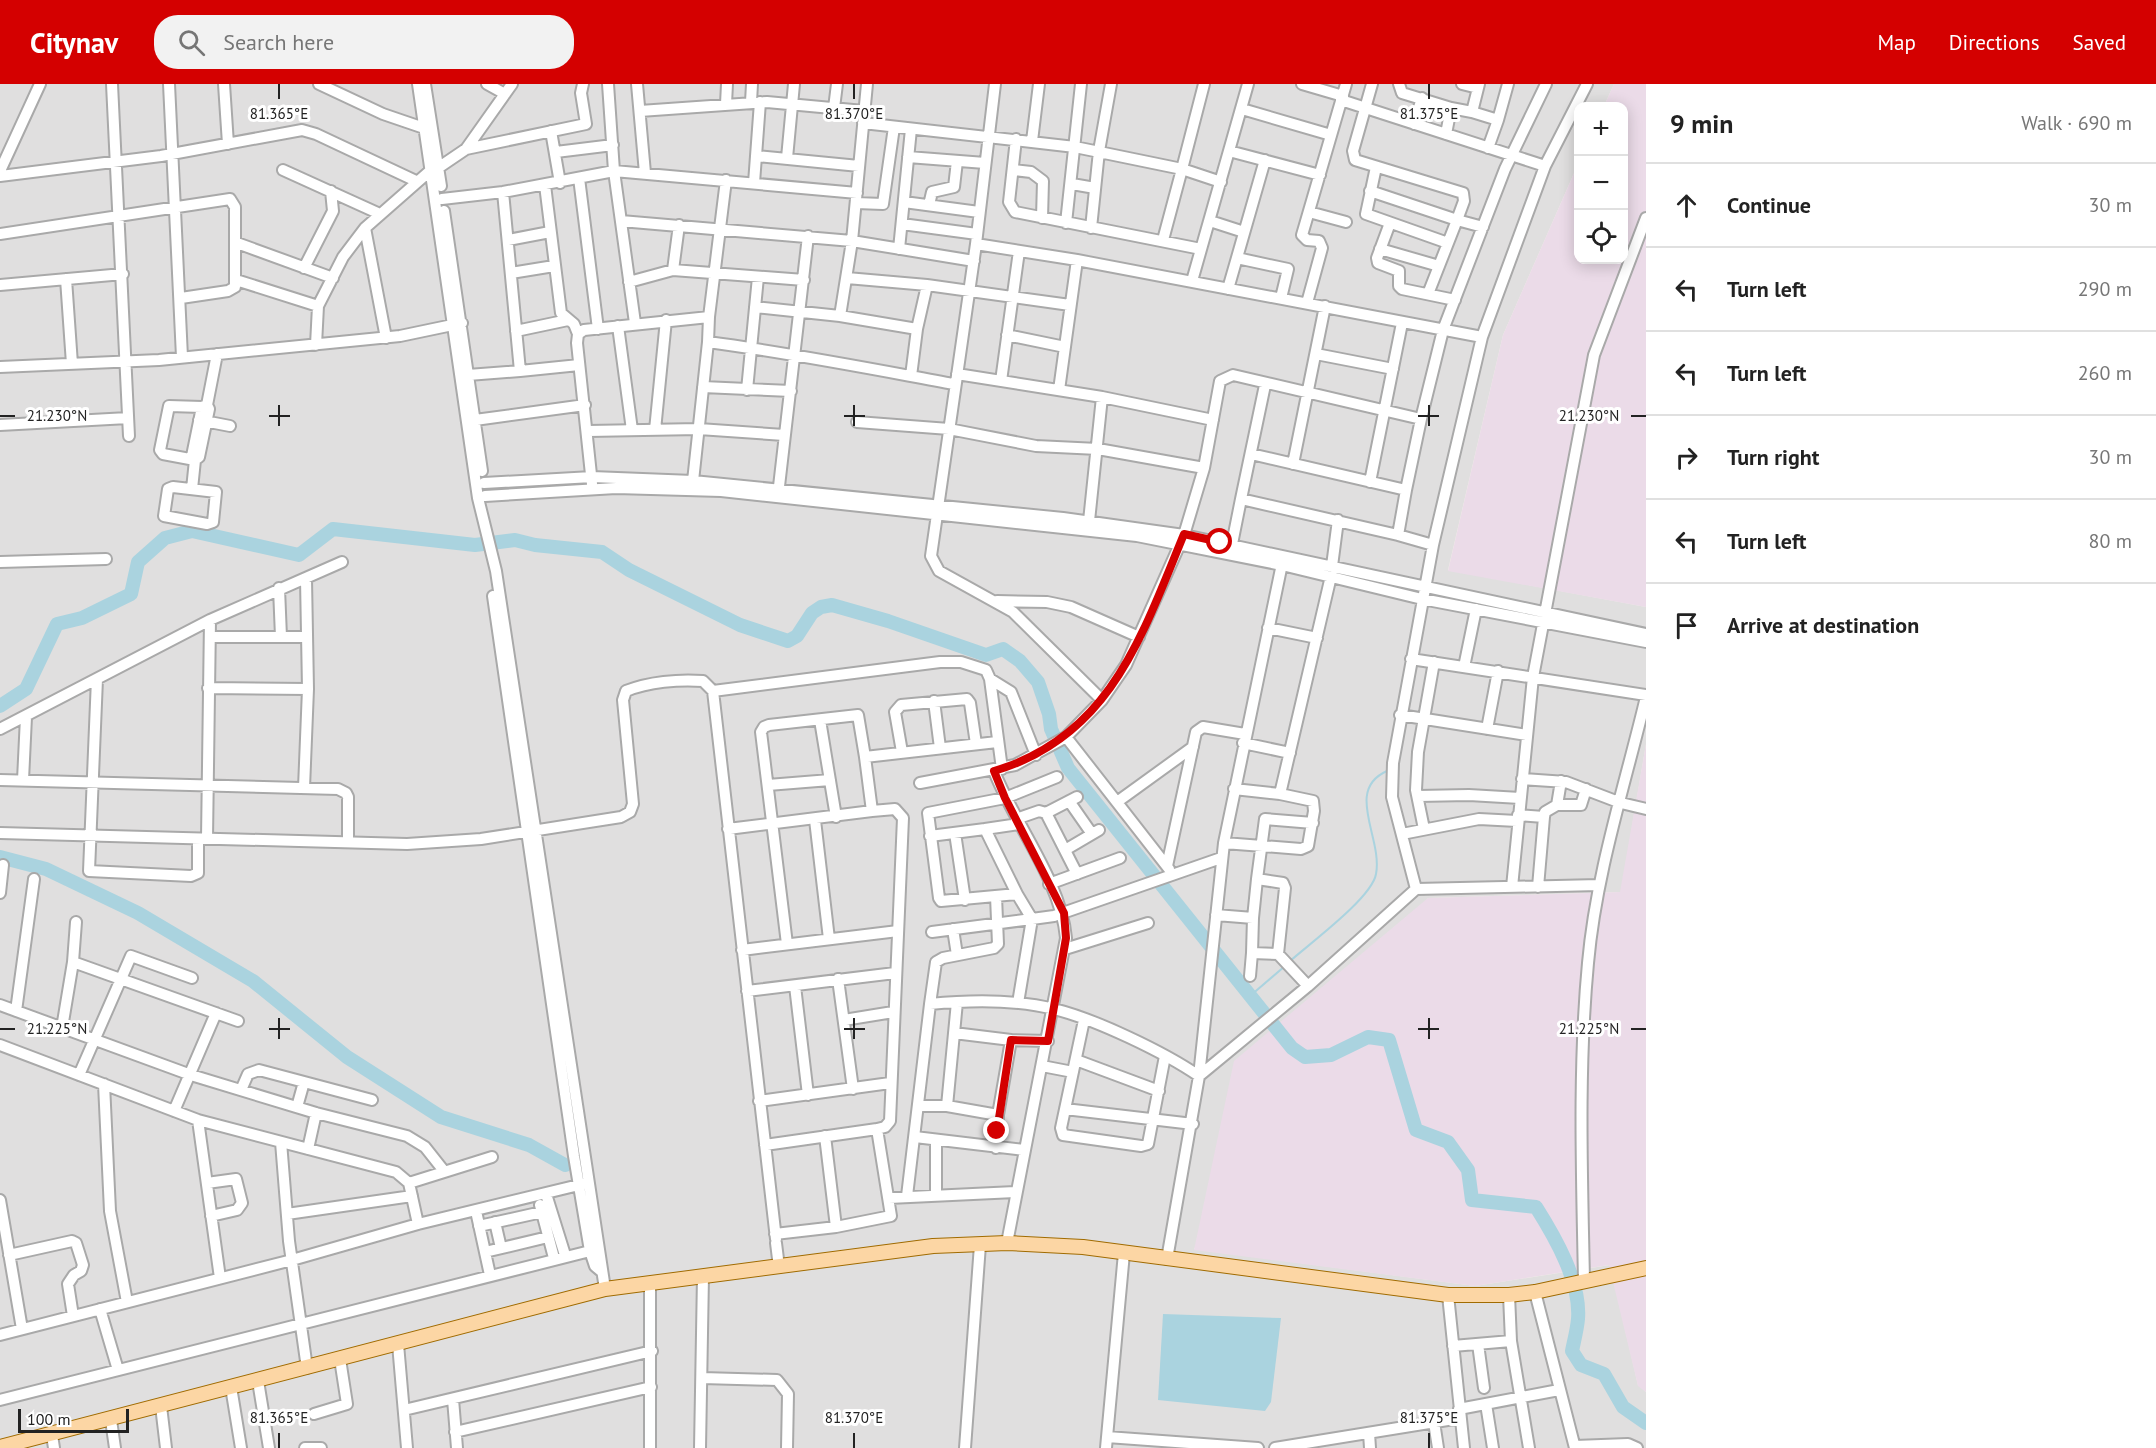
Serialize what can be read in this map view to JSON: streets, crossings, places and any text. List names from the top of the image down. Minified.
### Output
{"scale_bar":"100 m","page":{"header":"Citynav","search":"Search here","nav":["Map","Directions","Saved"],"heading":["9 min","Walk · 690 m"],"map_buttons":["+","−"],"list":[["Continue","30 m"],["Turn left","290 m"],["Turn left","260 m"],["Turn right","30 m"],["Turn left","80 m"],"Arrive at destination"],"scale":"100 m"},"coordinates":["81.365°E","81.370°E","81.375°E","21.230°N","21.225°N"]}
